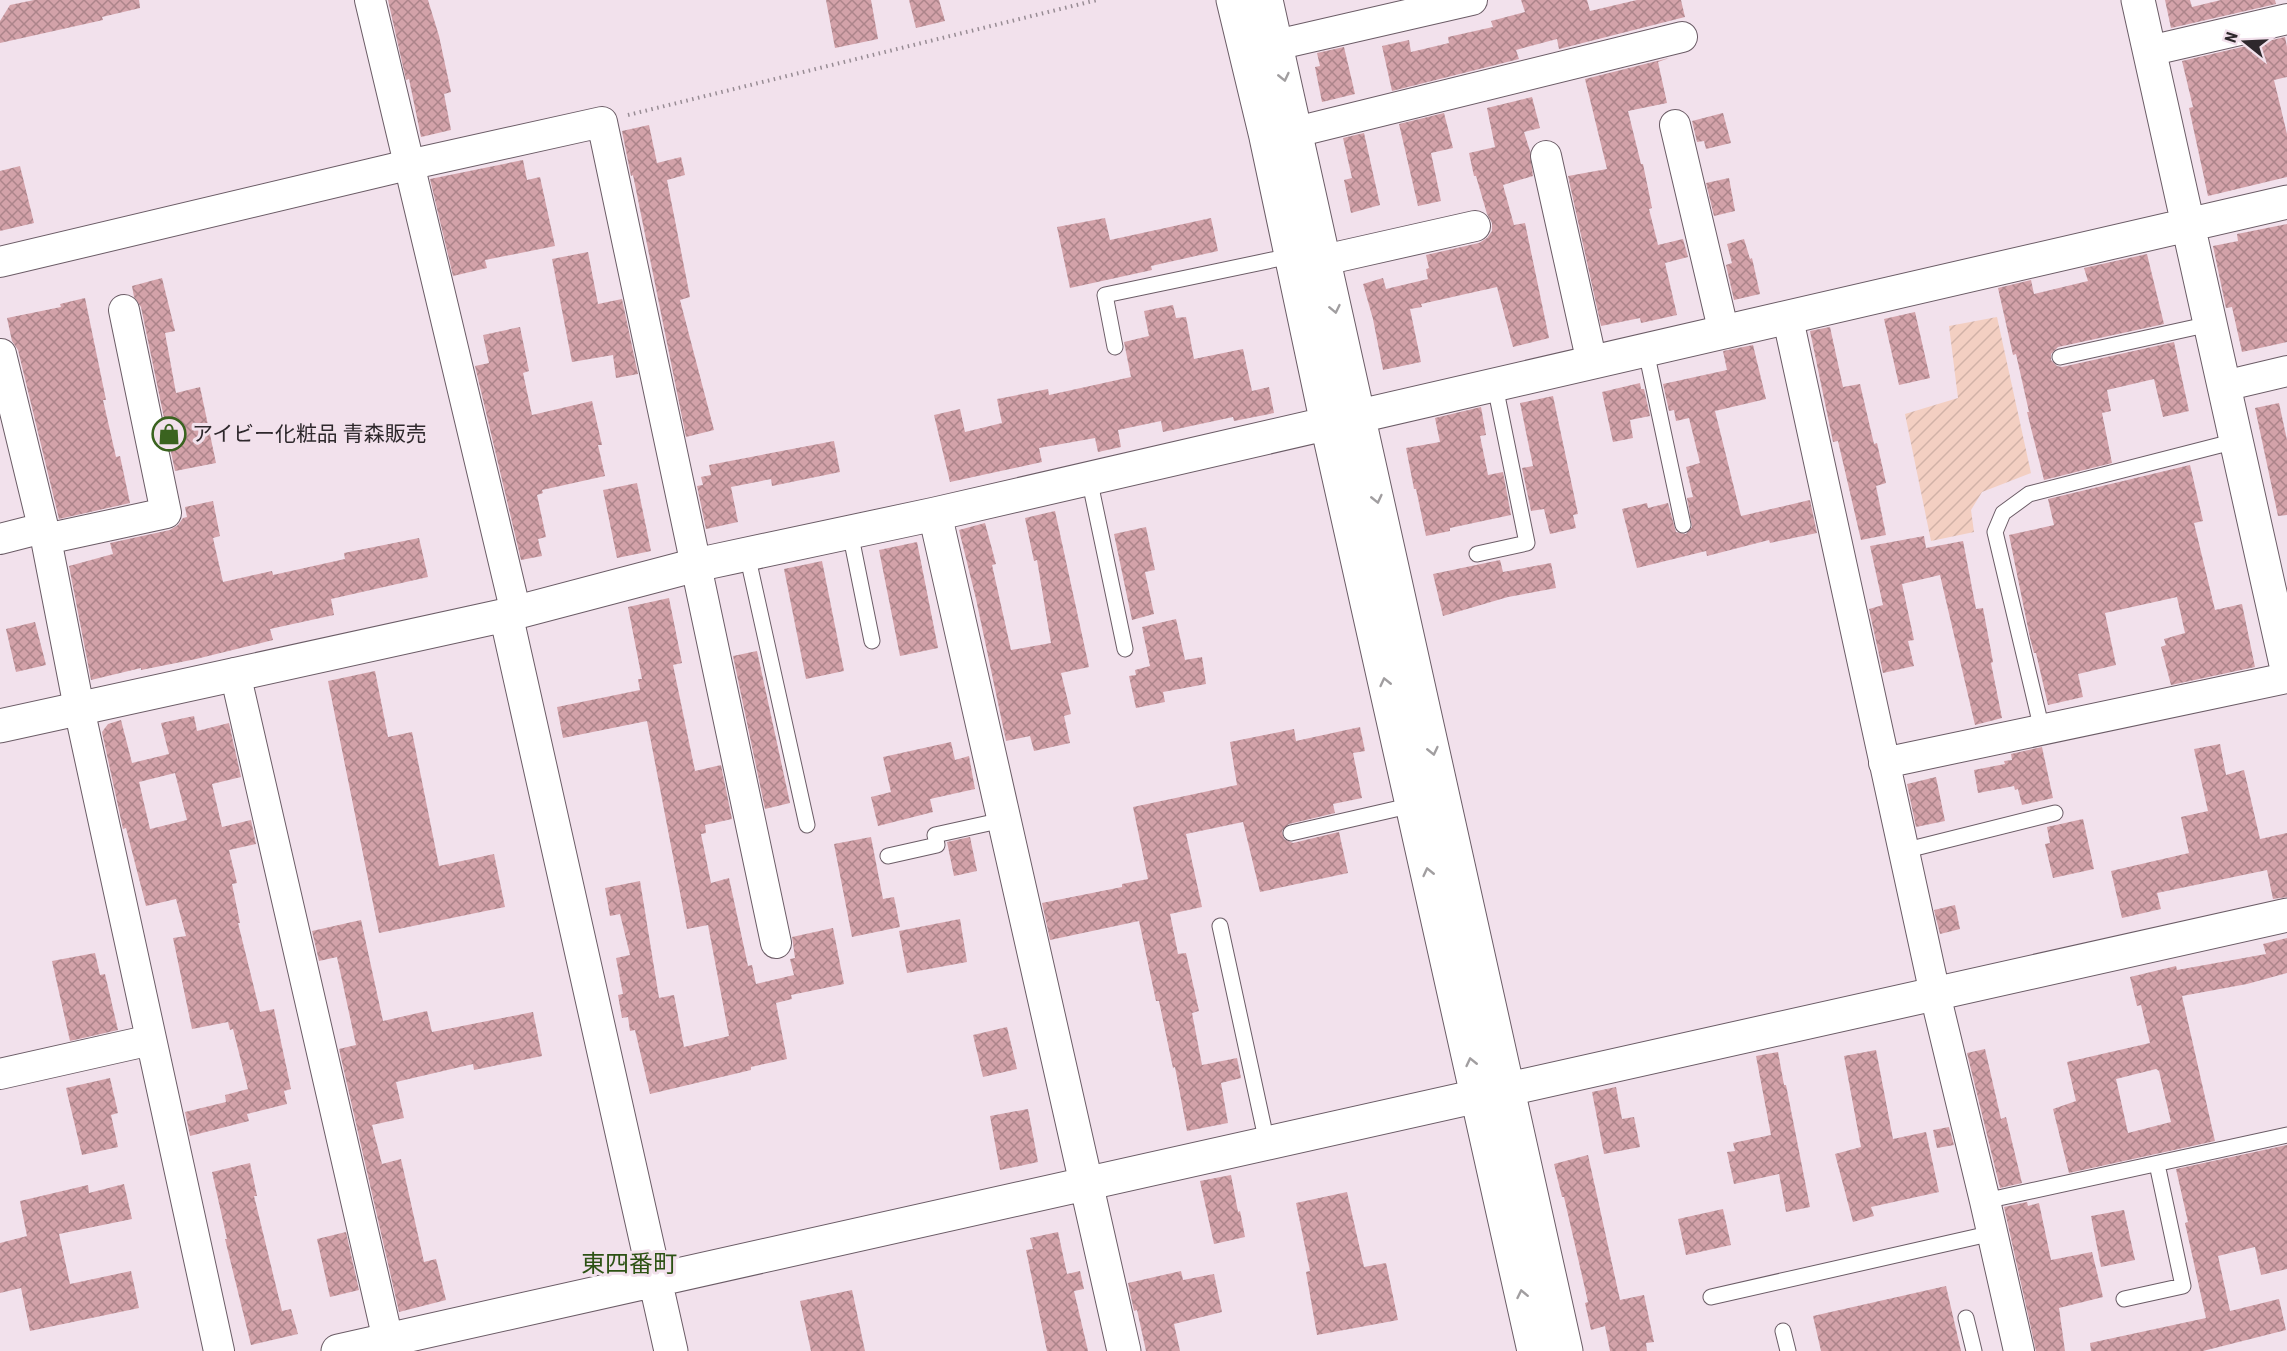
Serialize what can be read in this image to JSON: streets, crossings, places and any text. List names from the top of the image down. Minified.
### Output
{"districts":["東四番町"],"places":{"shop":["アイビー化粧品 青森販売"]},"north":"left"}
